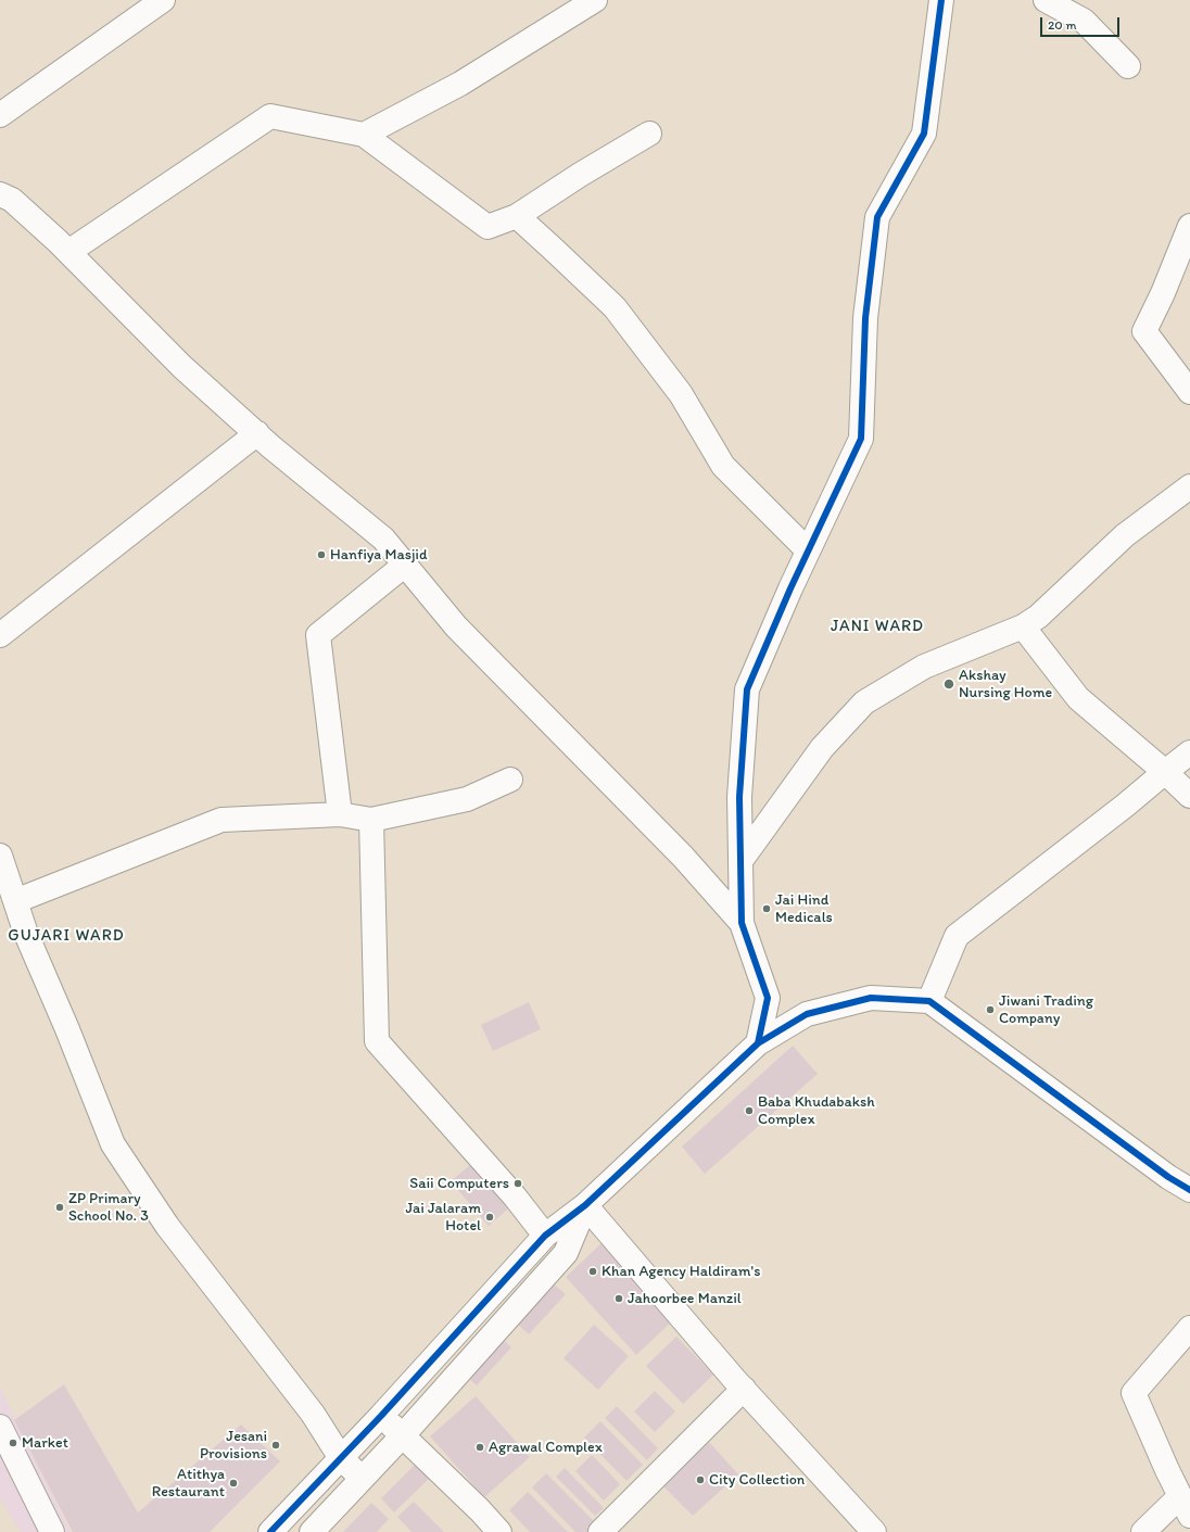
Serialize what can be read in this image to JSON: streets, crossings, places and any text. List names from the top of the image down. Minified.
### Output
{"districts":["JANI WARD","GUJARI WARD"],"places":["Hanfiya Masjid","Akshay Nursing Home","Jai Hind Medicals","Jiwani Trading Company","Baba Khudabaksh Complex","Saii Computers","ZP Primary School No. 3","Jai Jalaram Hotel","Khan Agency Haldiram's","Jahoorbee Manzil","Market","Jesani Provisions","Agrawal Complex","City Collection","Atithya Restaurant"],"scale_bar":"20 m"}
